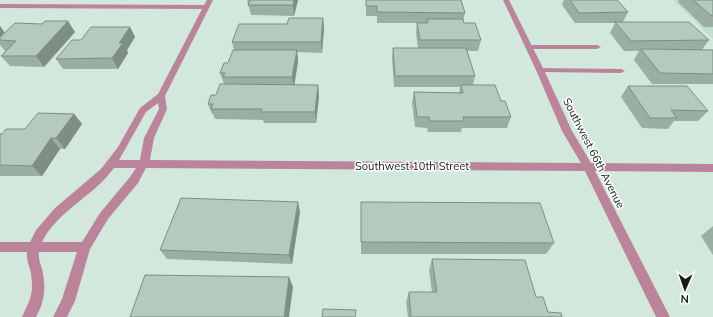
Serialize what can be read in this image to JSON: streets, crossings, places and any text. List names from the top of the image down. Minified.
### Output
{"streets":{"street":["Southwest 66th Avenue","Southwest 10th Street"]},"crossings":[["Southwest 66th Avenue","Southwest 10th Street"]],"north":"bottom"}
